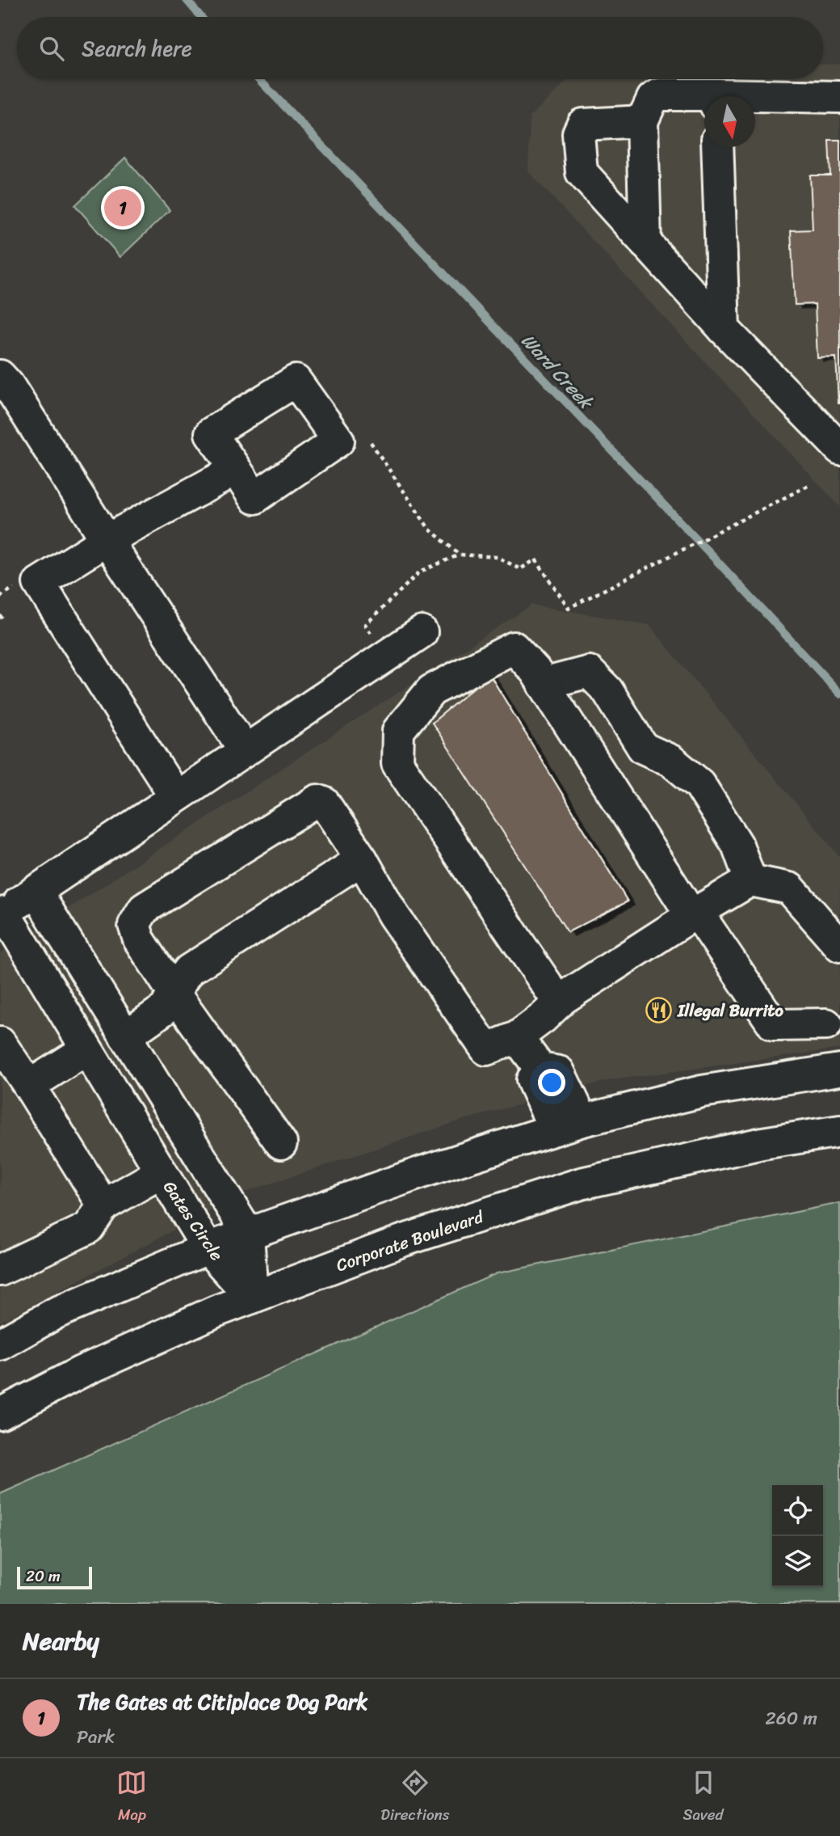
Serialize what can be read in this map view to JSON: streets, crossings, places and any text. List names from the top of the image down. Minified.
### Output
{"streets":{"street":["Gates Circle","Corporate Boulevard"]},"crossings":[["Gates Circle","Corporate Boulevard"]],"water":["Ward Creek"],"places":{"restaurant":["Illegal Burrito"]},"scale_bar":"20 m","north":"bottom","page":{"search":"Search here","pins":"1","scale":"20 m","heading":"Nearby","list":[{"mark":"1","name":"The Gates at Citiplace Dog Park","note":"Park","value":"260 m"}],"nav":["Map","Directions","Saved"]}}
